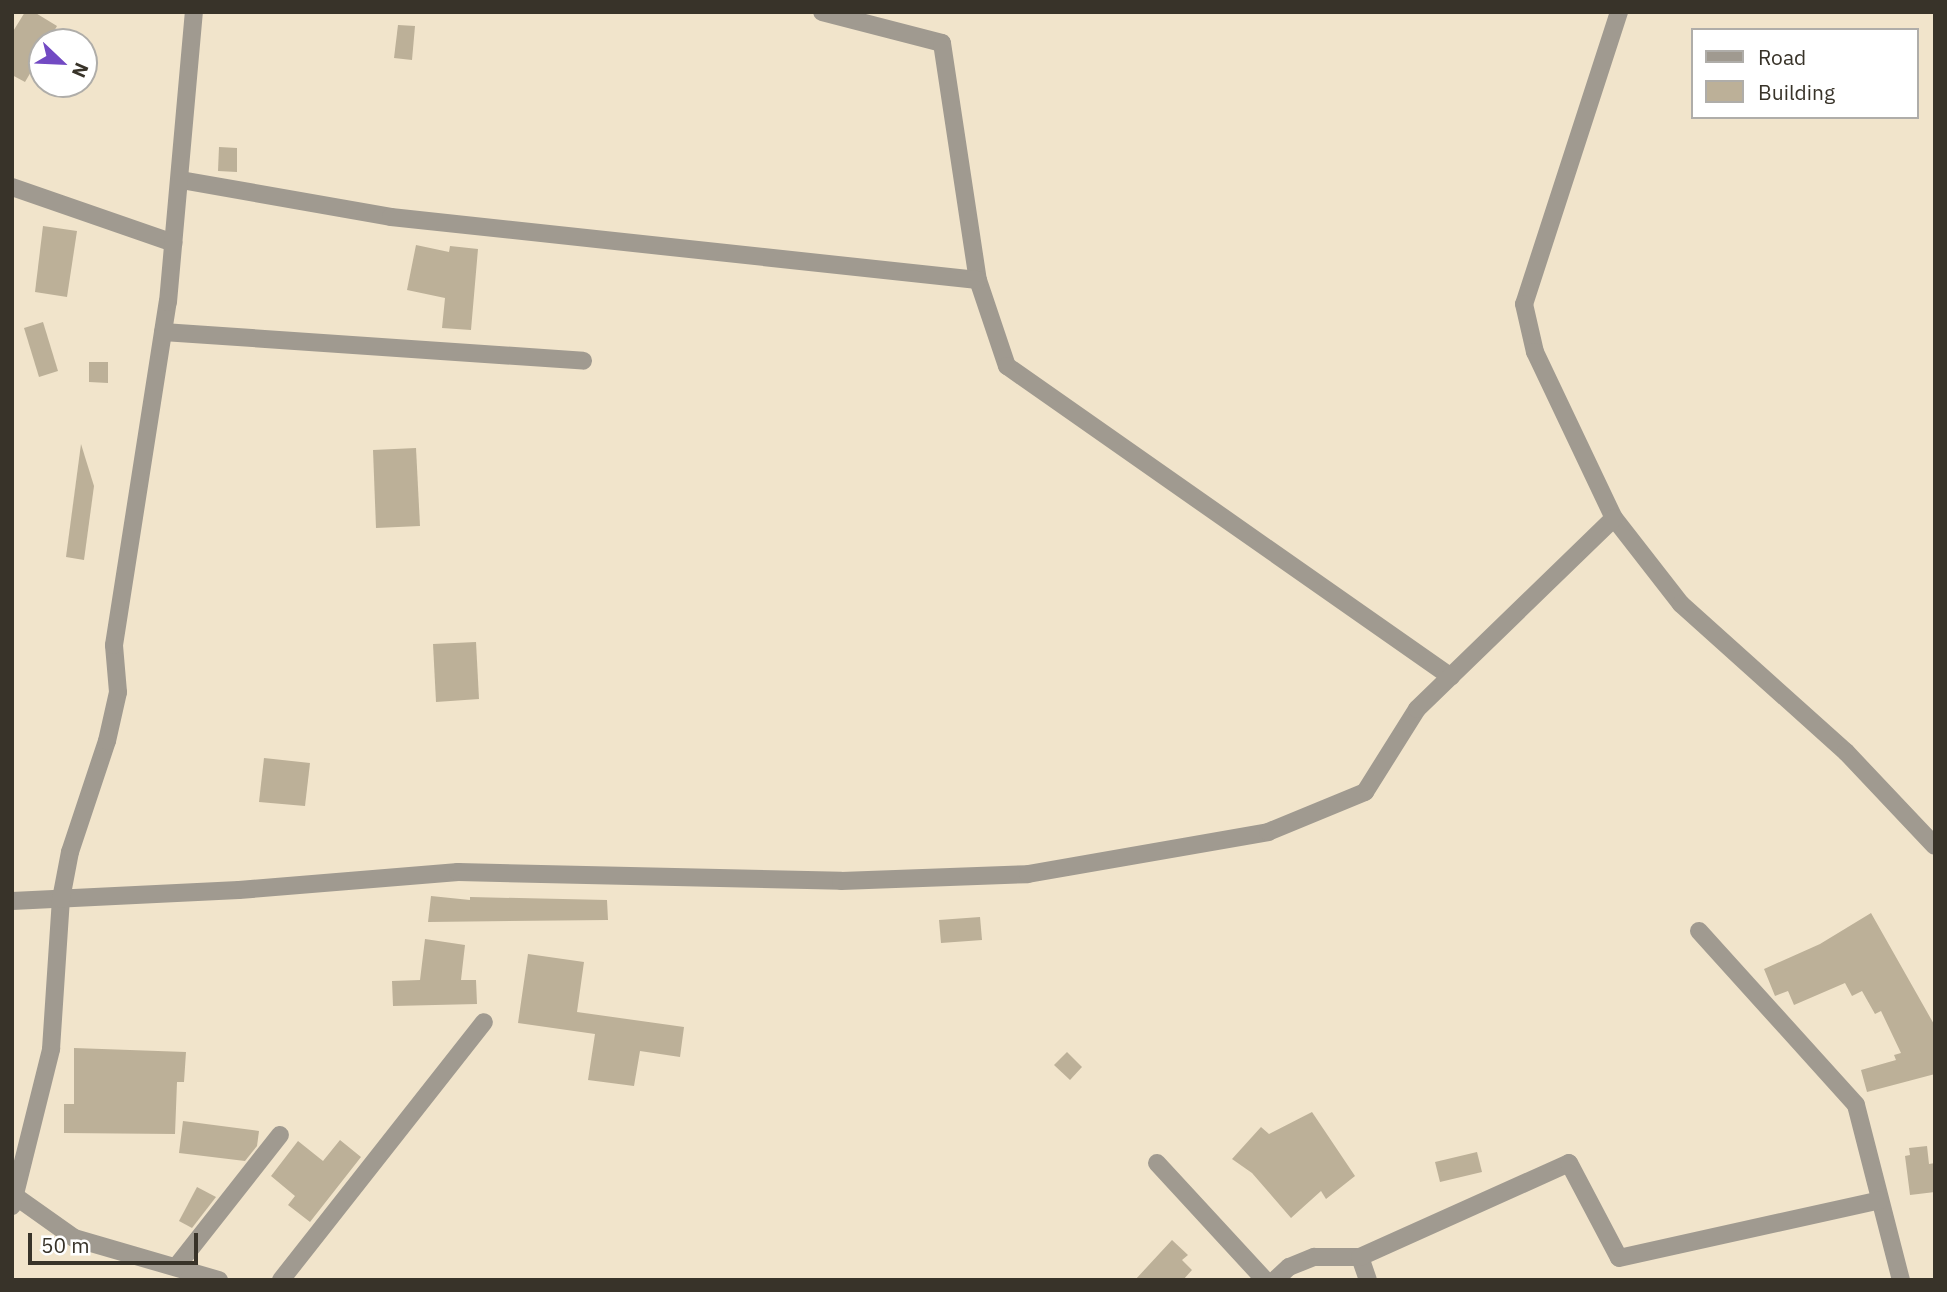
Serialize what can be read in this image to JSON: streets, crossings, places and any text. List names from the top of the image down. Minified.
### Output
{"legend":["Road","Building"],"scale_bar":"50 m","north":"bottom right"}
